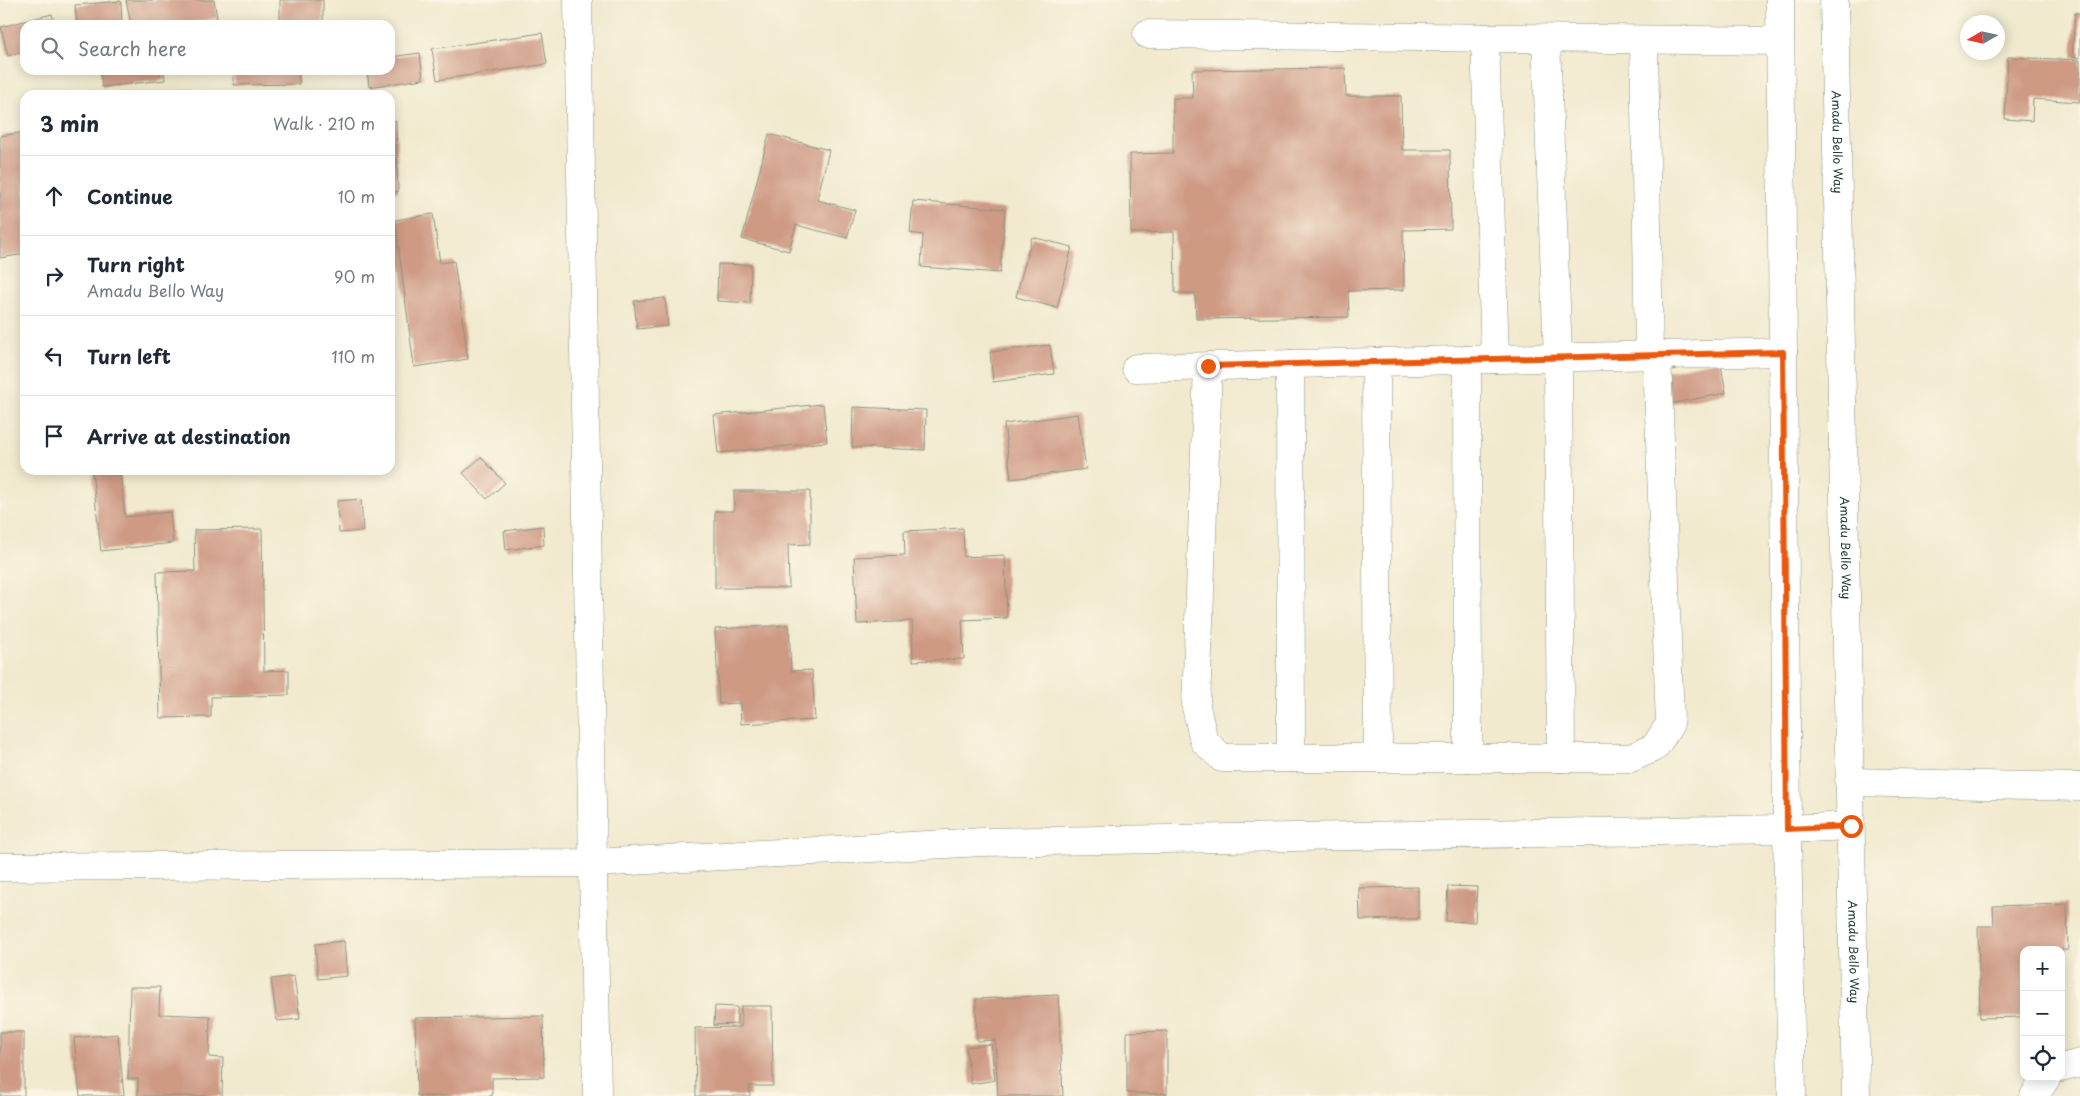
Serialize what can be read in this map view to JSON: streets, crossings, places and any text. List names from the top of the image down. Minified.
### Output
{"streets":{"street":["Amadu Bello Way"]},"north":"left","page":{"search":"Search here","heading":["3 min","Walk · 210 m"],"list":[["Continue","10 m"],["Turn right","Amadu Bello Way","90 m"],["Turn left","110 m"],"Arrive at destination"],"map_buttons":["+","−"]}}
